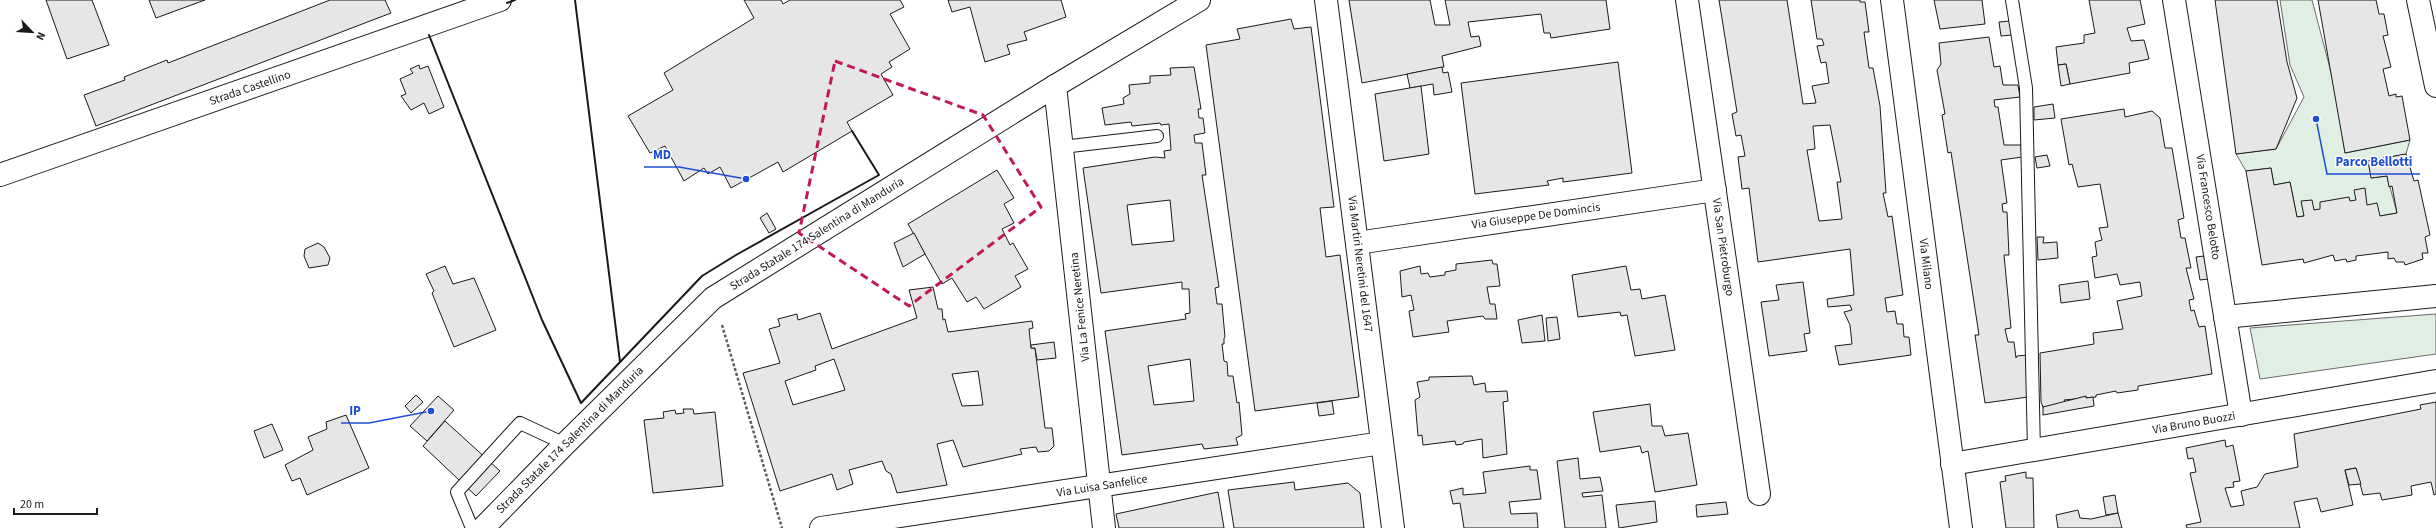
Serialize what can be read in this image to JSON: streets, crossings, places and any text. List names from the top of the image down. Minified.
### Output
{"streets":{"street":["Strada Castellino","Via Francesco Belotto","Via Giuseppe De Domincis","Strada Statale 174 Salentina di Manduria","Via San Pietroburgo","Via Martiri Neretini del 1647","Via Milano","Via La Fenice Neretina","Via Bruno Buozzi","Via Luisa Sanfelice"]},"crossings":[["Via Francesco Belotto","Via Bruno Buozzi"],["Via Giuseppe De Domincis","Via San Pietroburgo"],["Via Giuseppe De Domincis","Via Martiri Neretini del 1647"],["Strada Statale 174 Salentina di Manduria","Via La Fenice Neretina"],["Via Martiri Neretini del 1647","Via Luisa Sanfelice"],["Via Milano","Via Bruno Buozzi"],["Via La Fenice Neretina","Via Luisa Sanfelice"]],"places":["Parco Bellotti","MD","IP"],"scale_bar":"20 m","north":"bottom right"}
